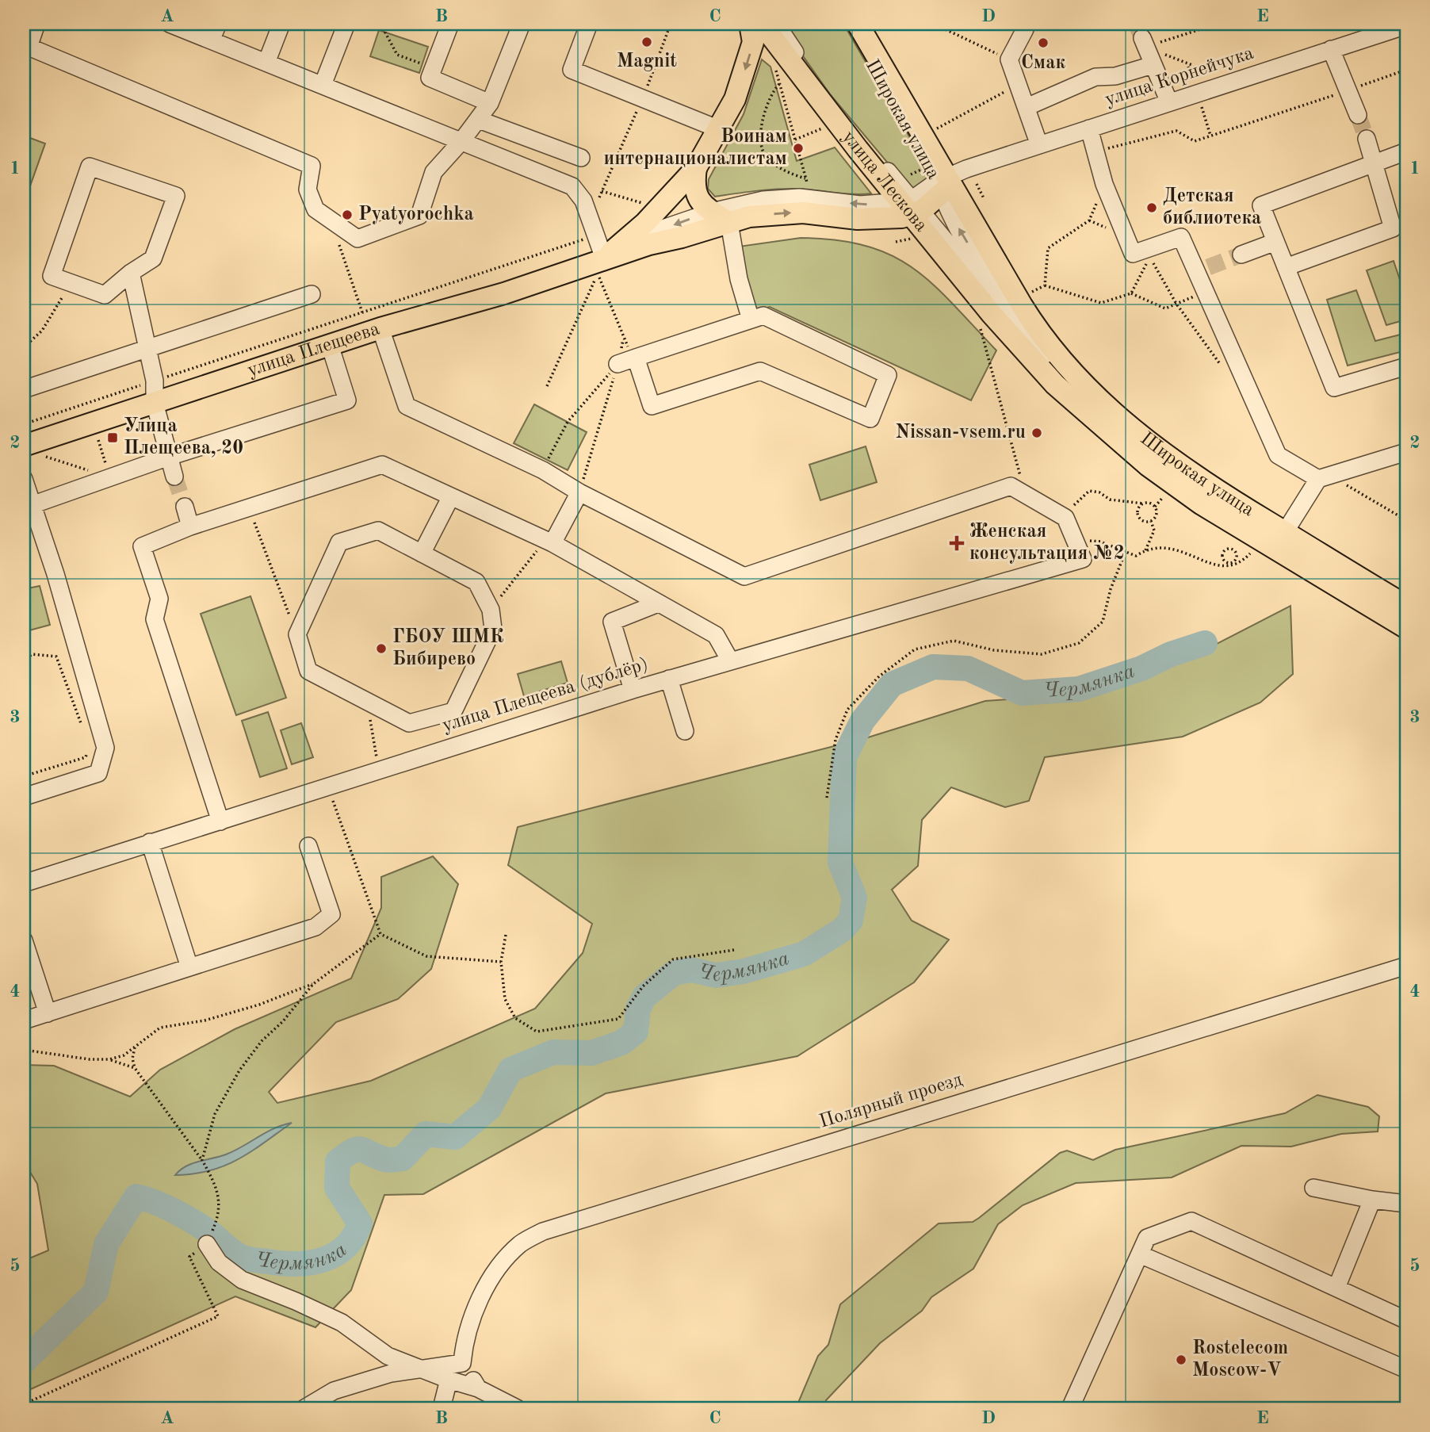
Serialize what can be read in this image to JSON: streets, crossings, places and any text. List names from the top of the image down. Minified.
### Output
{"streets":{"main road":["Широкая улица","улица Лескова","улица Плещеева"],"street":["улица Корнейчука","улица Плещеева (дублёр)","Полярный проезд"]},"crossings":[["улица Корнейчука","Широкая улица"],["Широкая улица","улица Лескова"],["улица Лескова","улица Плещеева"]],"water":["Чермянка"],"places":{"other":["Magnit","Смак","Воинам интернационалистам","Детская библиотека","Pyatyorochka","Nissan-vsem.ru","ГБОУ ШМК Бибирево","Rostelecom Moscow-V"],"transit":["Улица Плещеева, 20"],"health":["Женская консультация №2"]},"grid":{"columns":["A","B","C","D","E"],"rows":["1","2","3","4","5"]}}
